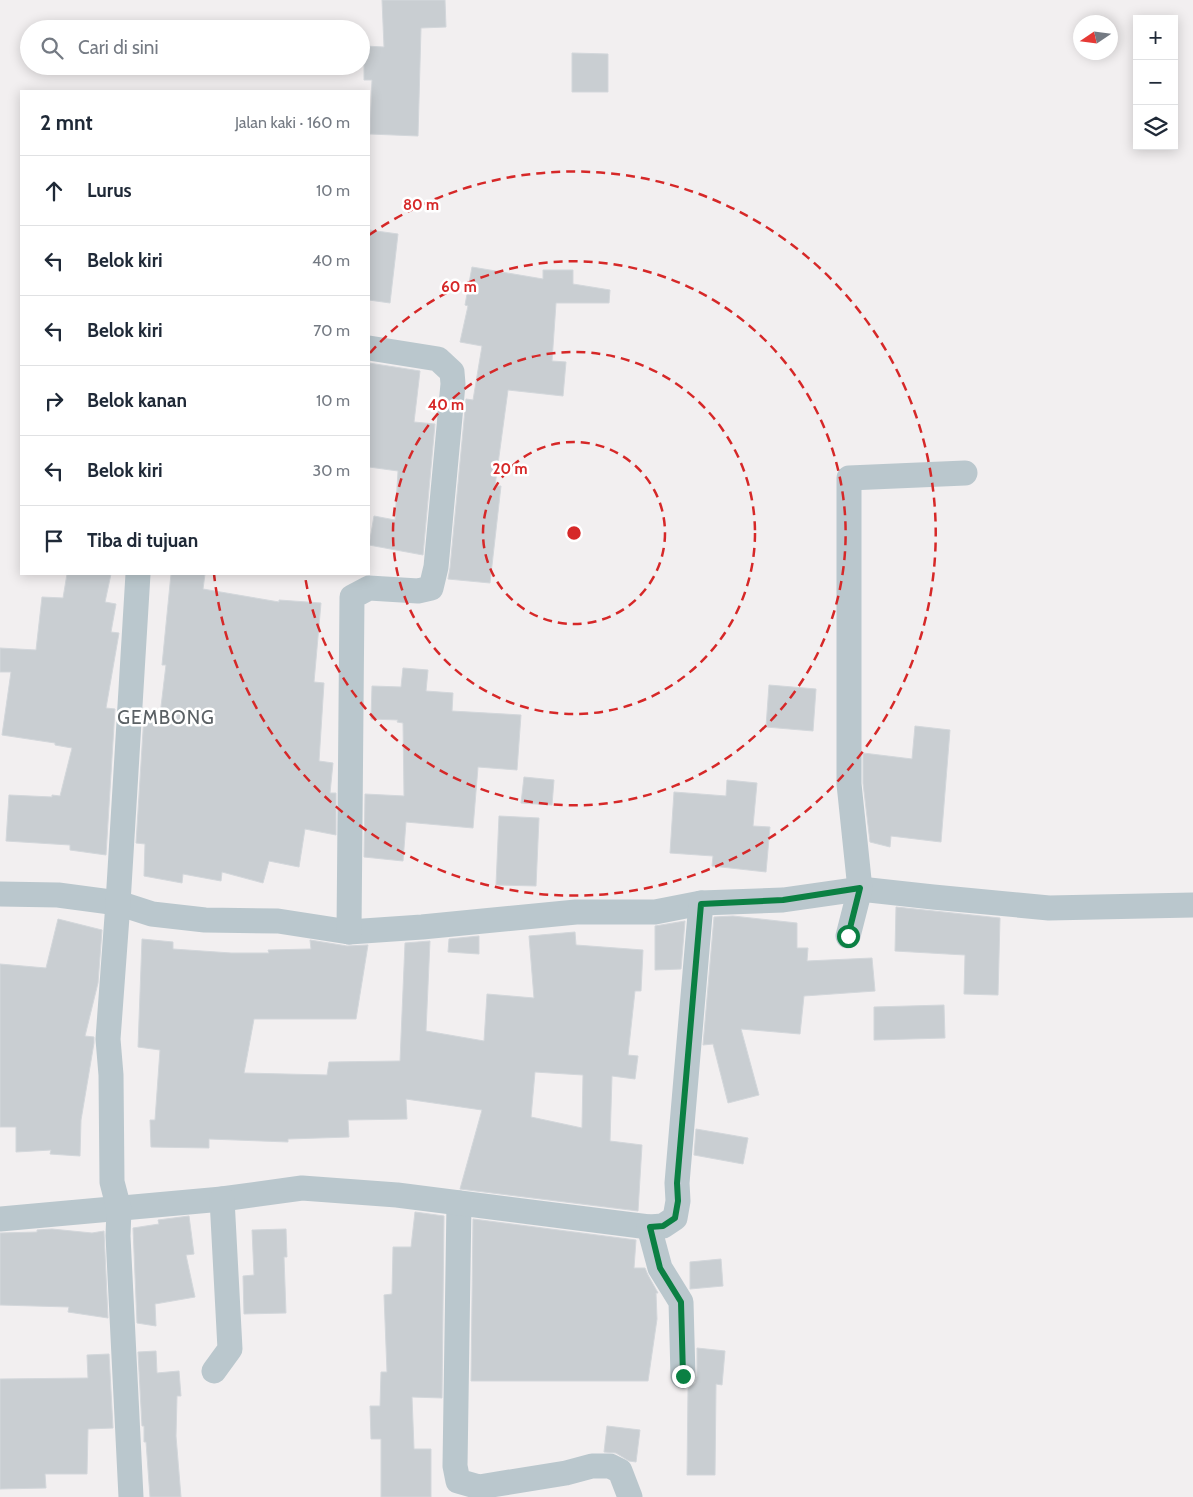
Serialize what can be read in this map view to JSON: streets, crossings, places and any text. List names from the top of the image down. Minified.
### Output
{"districts":["GEMBONG"],"north":"left","page":{"map_buttons":["+","−"],"search":"Cari di sini","heading":["2 mnt","Jalan kaki · 160 m"],"list":[["Lurus","10 m"],["Belok kiri","40 m"],["Belok kiri","70 m"],["Belok kanan","10 m"],["Belok kiri","30 m"],"Tiba di tujuan"]},"rings":["80 m","60 m","40 m","20 m"]}
